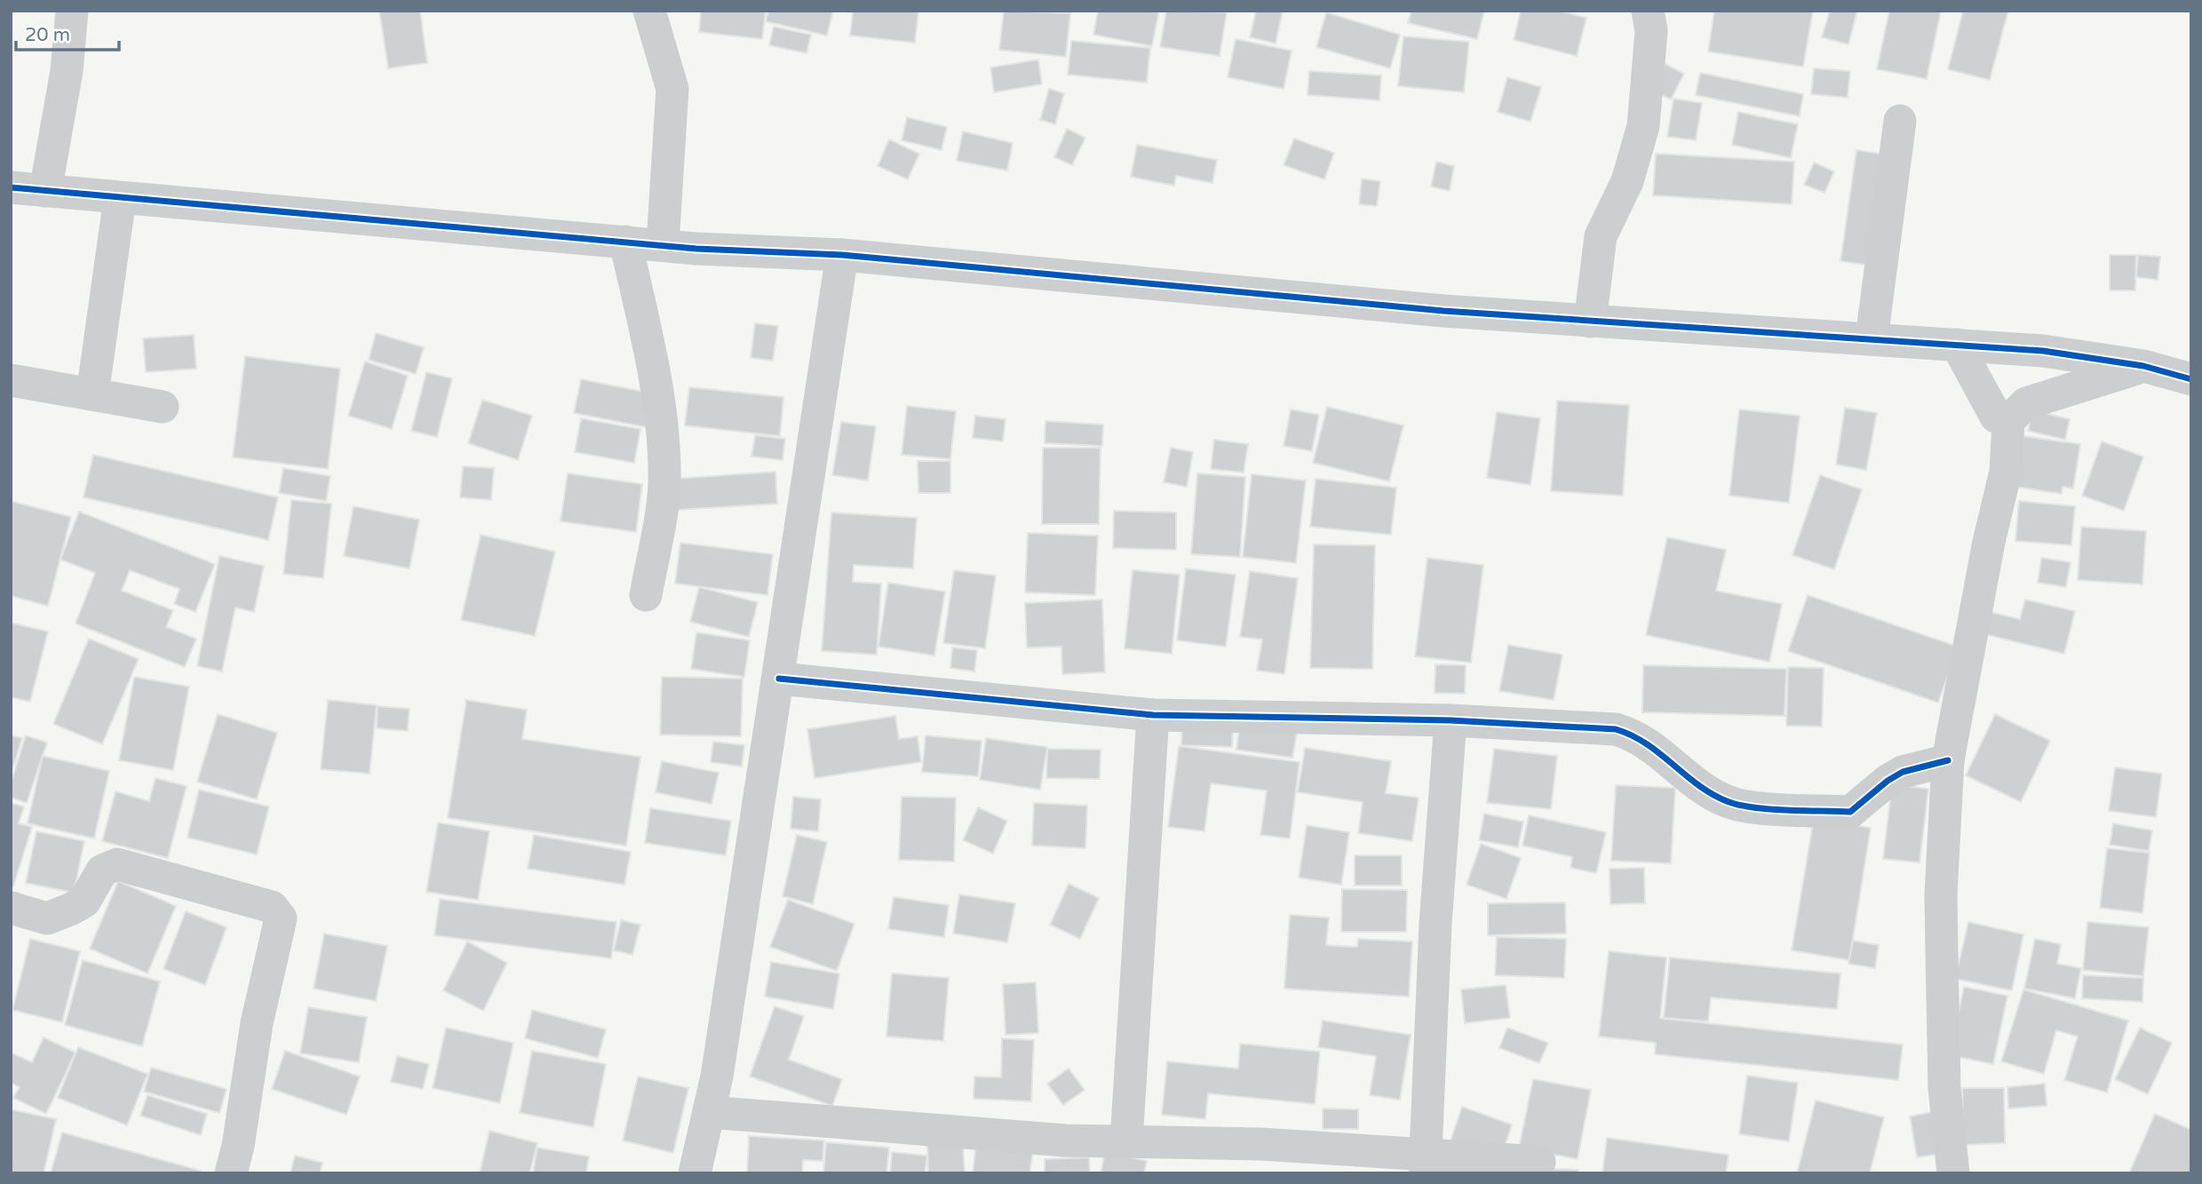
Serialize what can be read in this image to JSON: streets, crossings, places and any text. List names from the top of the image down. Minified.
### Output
{"scale_bar":"20 m"}
